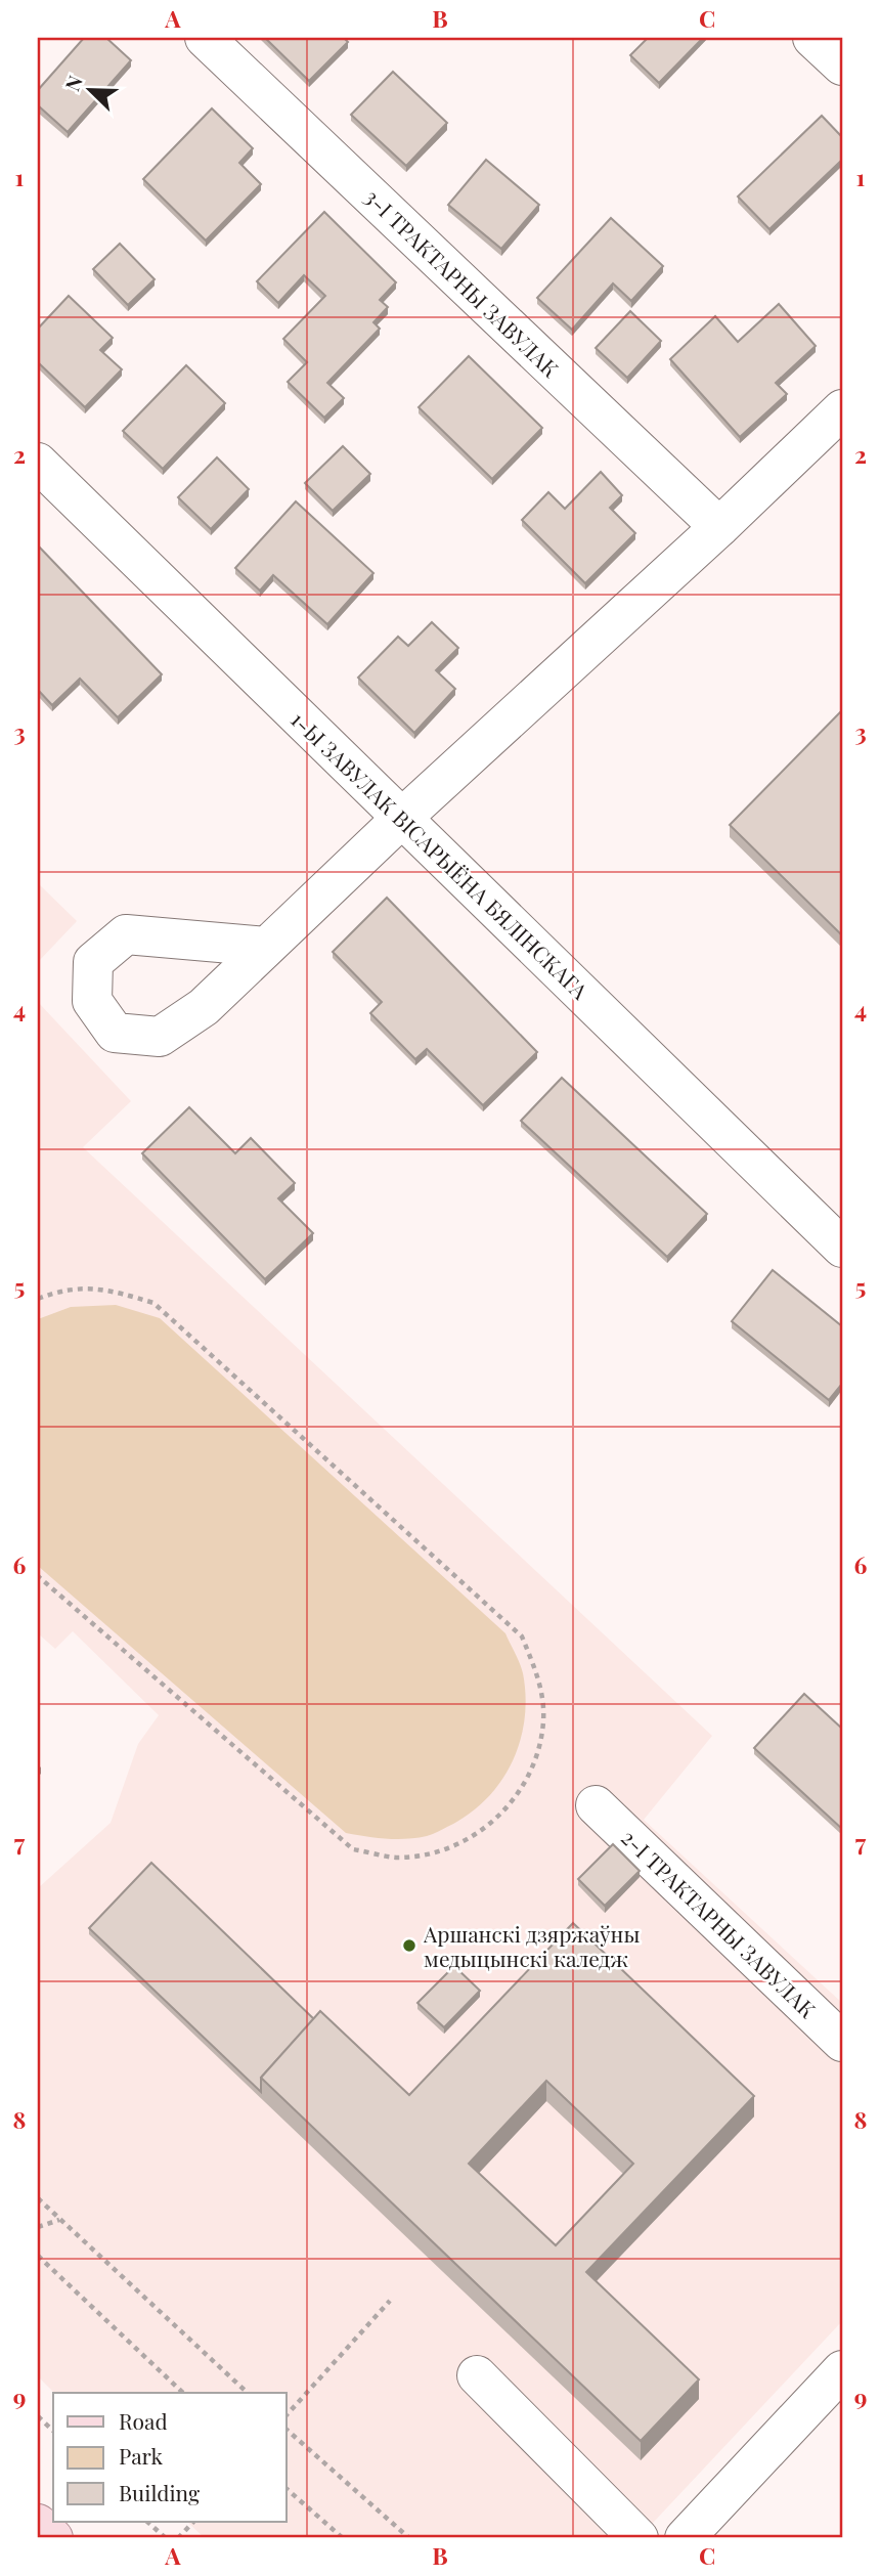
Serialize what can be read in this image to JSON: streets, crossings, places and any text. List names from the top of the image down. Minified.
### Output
{"streets":{"street":["3-І ТРАКТАРНЫ ЗАВУЛАК","1-Ы ЗАВУЛАК ВІСАРЫЁНА БЯЛІНСКАГА","2-І ТРАКТАРНЫ ЗАВУЛАК"]},"places":["Аршанскі дзяржаўны медыцынскі каледж"],"legend":["Road","Park","Building"],"north":"top left","grid":{"columns":["A","B","C"],"rows":["1","2","3","4","5","6","7","8","9"]}}
